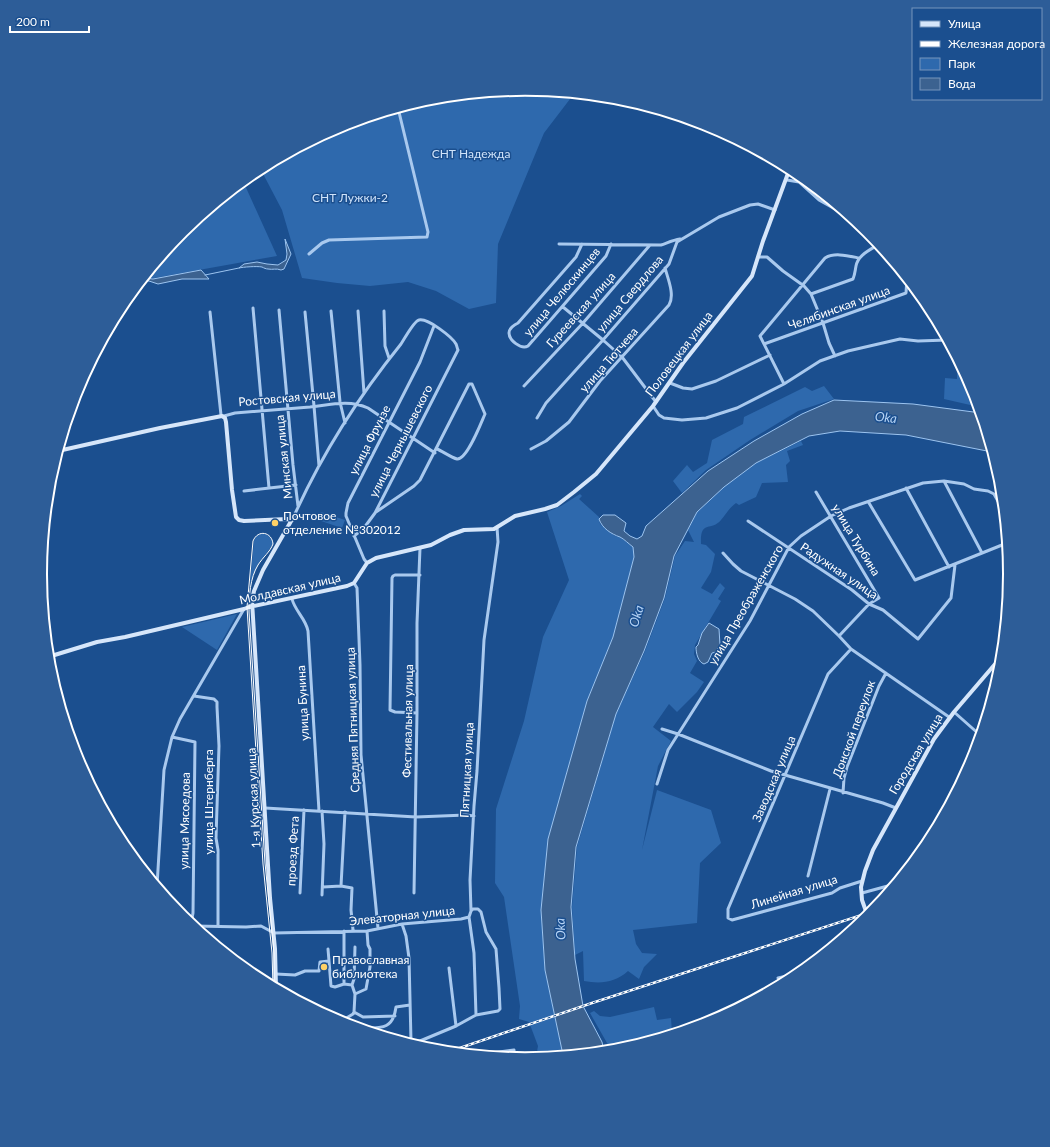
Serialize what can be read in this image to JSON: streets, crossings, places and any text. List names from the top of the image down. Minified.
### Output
{"streets":{"street":["улица Челюскинцев","улица Свердлова","Челябинская улица","Гуреевская улица","Половецкая улица","улица Тютчева","Ростовская улица","улица Фрунзе","улица Чернышевского","Минская улица","улица Турбина","Радужная улица","Молдавская улица","улица Преображенского","улица Бунина","Средняя Пятницкая улица","Фестивальная улица","Донской переулок","Городская улица","Пятницкая улица","Заводская улица","1-я Курская улица","улица Штернберга","улица Мясоедова","проезд Фета","Линейная улица","Элеваторная улица"]},"crossings":[["улица Свердлова","улица Тютчева"],["Половецкая улица","Пятницкая улица"],["Ростовская улица","улица Фрунзе"],["Ростовская улица","улица Чернышевского"],["Ростовская улица","Минская улица"],["улица Фрунзе","улица Чернышевского"],["улица Фрунзе","Молдавская улица"],["улица Турбина","Радужная улица"],["улица Турбина","улица Преображенского"],["Радужная улица","улица Преображенского"],["Молдавская улица","улица Бунина"],["Молдавская улица","Средняя Пятницкая улица"],["Молдавская улица","1-я Курская улица"],["Средняя Пятницкая улица","Элеваторная улица"],["Городская улица","Линейная улица"],["Пятницкая улица","Элеваторная улица"],["Заводская улица","Линейная улица"],["1-я Курская улица","Элеваторная улица"],["улица Штернберга","Элеваторная улица"]],"water":["Oka"],"parks":["СНТ Надежда","СНТ Лужки-2"],"places":["Почтовое отделение №302012","Православная библиотека"],"legend":["Улица","Железная дорога","Парк","Вода"],"scale_bar":"200 m"}
